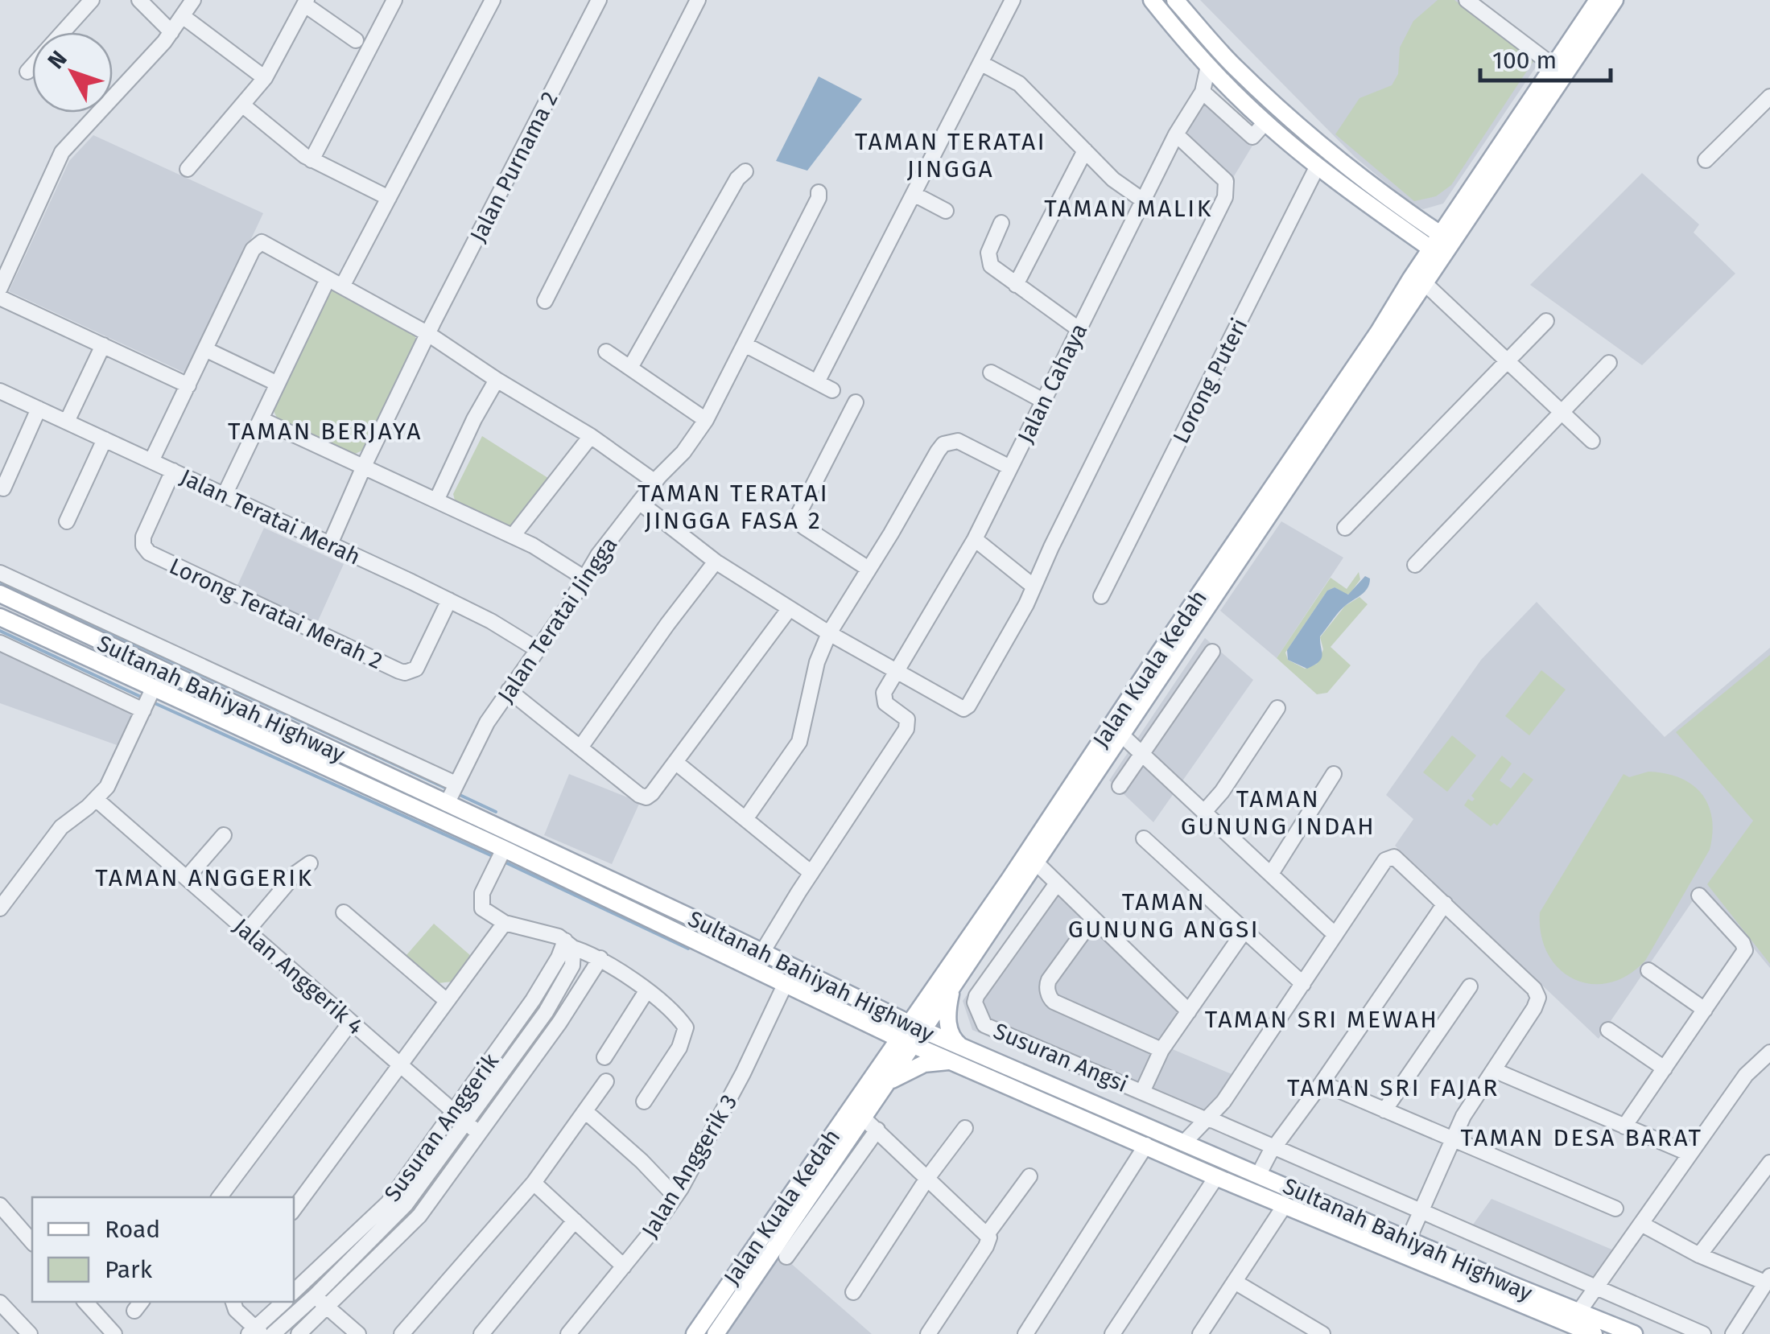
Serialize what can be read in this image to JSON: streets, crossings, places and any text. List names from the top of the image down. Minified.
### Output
{"streets":{"main road":["Jalan Kuala Kedah","Sultanah Bahiyah Highway"],"street":["Jalan Purnama 2","Lorong Puteri","Jalan Cahaya","Jalan Teratai Merah","Lorong Teratai Merah 2","Jalan Teratai Jingga","Jalan Anggerik 4","Susuran Angsi","Susuran Anggerik","Jalan Anggerik 3"]},"crossings":[["Jalan Purnama 2","Jalan Teratai Merah"],["Jalan Teratai Merah","Lorong Teratai Merah 2"],["Jalan Teratai Merah","Jalan Teratai Jingga"],["Jalan Teratai Jingga","Sultanah Bahiyah Highway"],["Jalan Kuala Kedah","Sultanah Bahiyah Highway"],["Sultanah Bahiyah Highway","Jalan Anggerik 3"],["Jalan Anggerik 4","Susuran Anggerik"]],"districts":["TAMAN TERATAI JINGGA","TAMAN MALIK","TAMAN BERJAYA","TAMAN TERATAI JINGGA FASA 2","TAMAN GUNUNG INDAH","TAMAN ANGGERIK","TAMAN GUNUNG ANGSI","TAMAN SRI MEWAH","TAMAN SRI FAJAR","TAMAN DESA BARAT"],"legend":["Road","Park"],"scale_bar":"100 m","north":"top left"}
